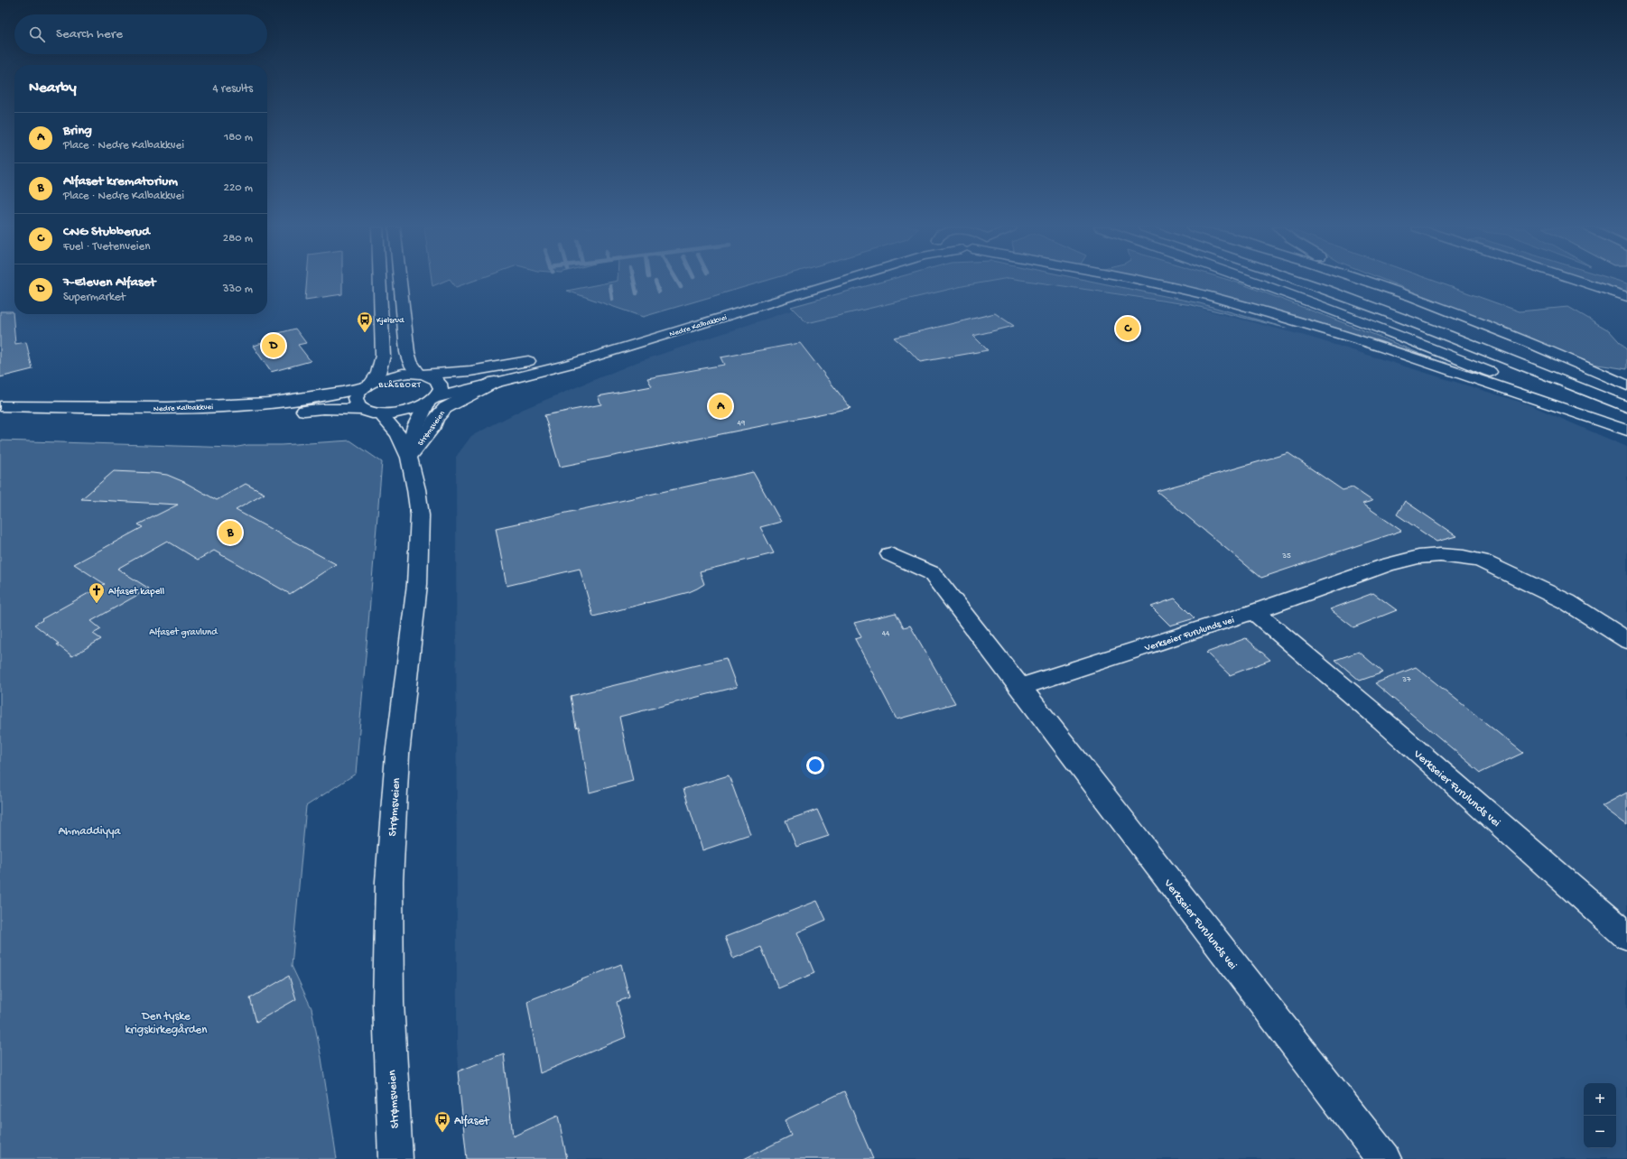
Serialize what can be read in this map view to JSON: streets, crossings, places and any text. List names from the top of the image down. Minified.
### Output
{"streets":{"main road":["Nedre Kalbakkvei","Strømsveien","Verkseier Furulunds vei"]},"crossings":[["Nedre Kalbakkvei","Strømsveien"]],"districts":["BLÅSBORT"],"parks":["Alfaset gravlund","Ahmaddiyya","Den tyske krigskirkegården"],"places":{"bus stop":["Kjelsrud","Alfaset"],"church":["Alfaset kapell"]},"house_numbers":["49","35","44","37"],"page":{"search":"Search here","heading":["Nearby","4 results"],"list":[{"mark":"A","name":"Bring","note":"Place · Nedre Kalbakkvei","value":"180 m"},{"mark":"B","name":"Alfaset krematorium","note":"Place · Nedre Kalbakkvei","value":"220 m"},{"mark":"C","name":"CNG Stubberud","note":"Fuel · Tvetenveien","value":"280 m"},{"mark":"D","name":"7-Eleven Alfaset","note":"Supermarket","value":"330 m"}],"pins":["C","D","A","B"],"map_buttons":["+","−"]}}
